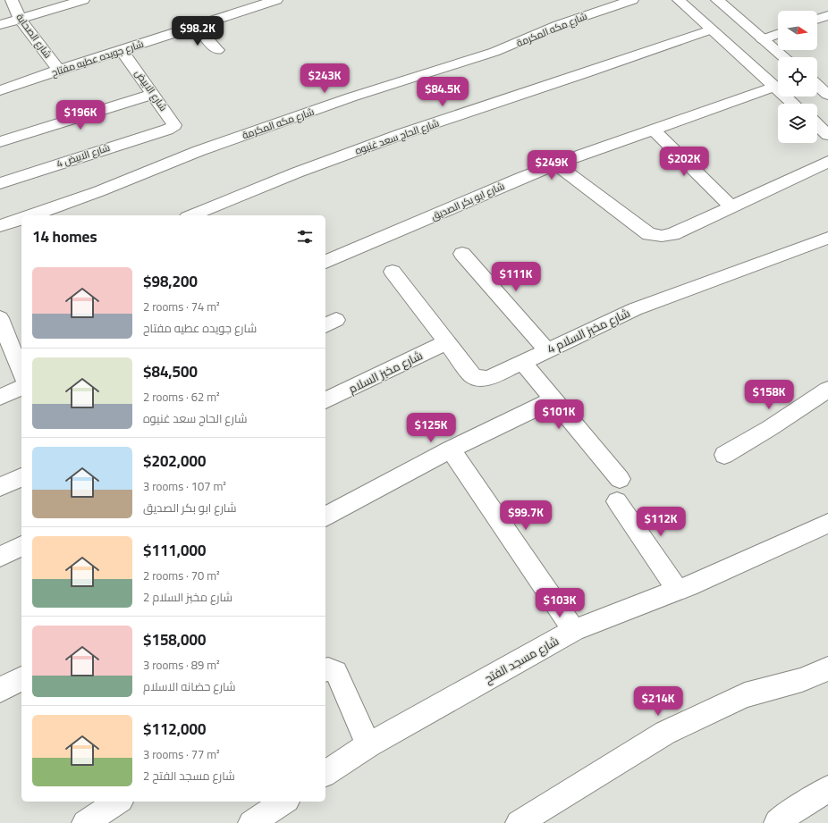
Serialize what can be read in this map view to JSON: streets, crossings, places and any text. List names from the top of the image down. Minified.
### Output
{"streets":{"street":["شارع مكه المكرمة","شارع الصحابة","شارع جويده عطيه مفتاح","شارع الابيض","شارع الحاج سعد غنيوه","شارع الابيض 4","شارع ابو بكر الصديق","شارع مخبز السلام 4","شارع مخبز السلام","شارع مسجد الفتح"]},"crossings":[["شارع الصحابة","شارع جويده عطيه مفتاح"],["شارع جويده عطيه مفتاح","شارع الابيض"],["شارع الابيض","شارع الابيض 4"],["شارع مخبز السلام 4","شارع مخبز السلام"]],"north":"right","page":{"price":["$98.2K","$243K","$84.5K","$196K","$202K","$249K","$111K","$158K","$101K","$125K","$99.7K","$112K","$103K","$214K"],"heading":"14 homes","list":[{"name":"$98,200","note":"2 rooms · 74 m² · شارع جويده عطيه مفتاح"},{"name":"$84,500","note":"2 rooms · 62 m² · شارع الحاج سعد غنيوه"},{"name":"$202,000","note":"3 rooms · 107 m² · شارع ابو بكر الصديق"},{"name":"$111,000","note":"2 rooms · 70 m² · شارع مخبز السلام 2"},{"name":"$158,000","note":"3 rooms · 89 m² · شارع حضانه الاسلام"},{"name":"$112,000","note":"3 rooms · 77 m² · شارع مسجد الفتح 2"}]}}
